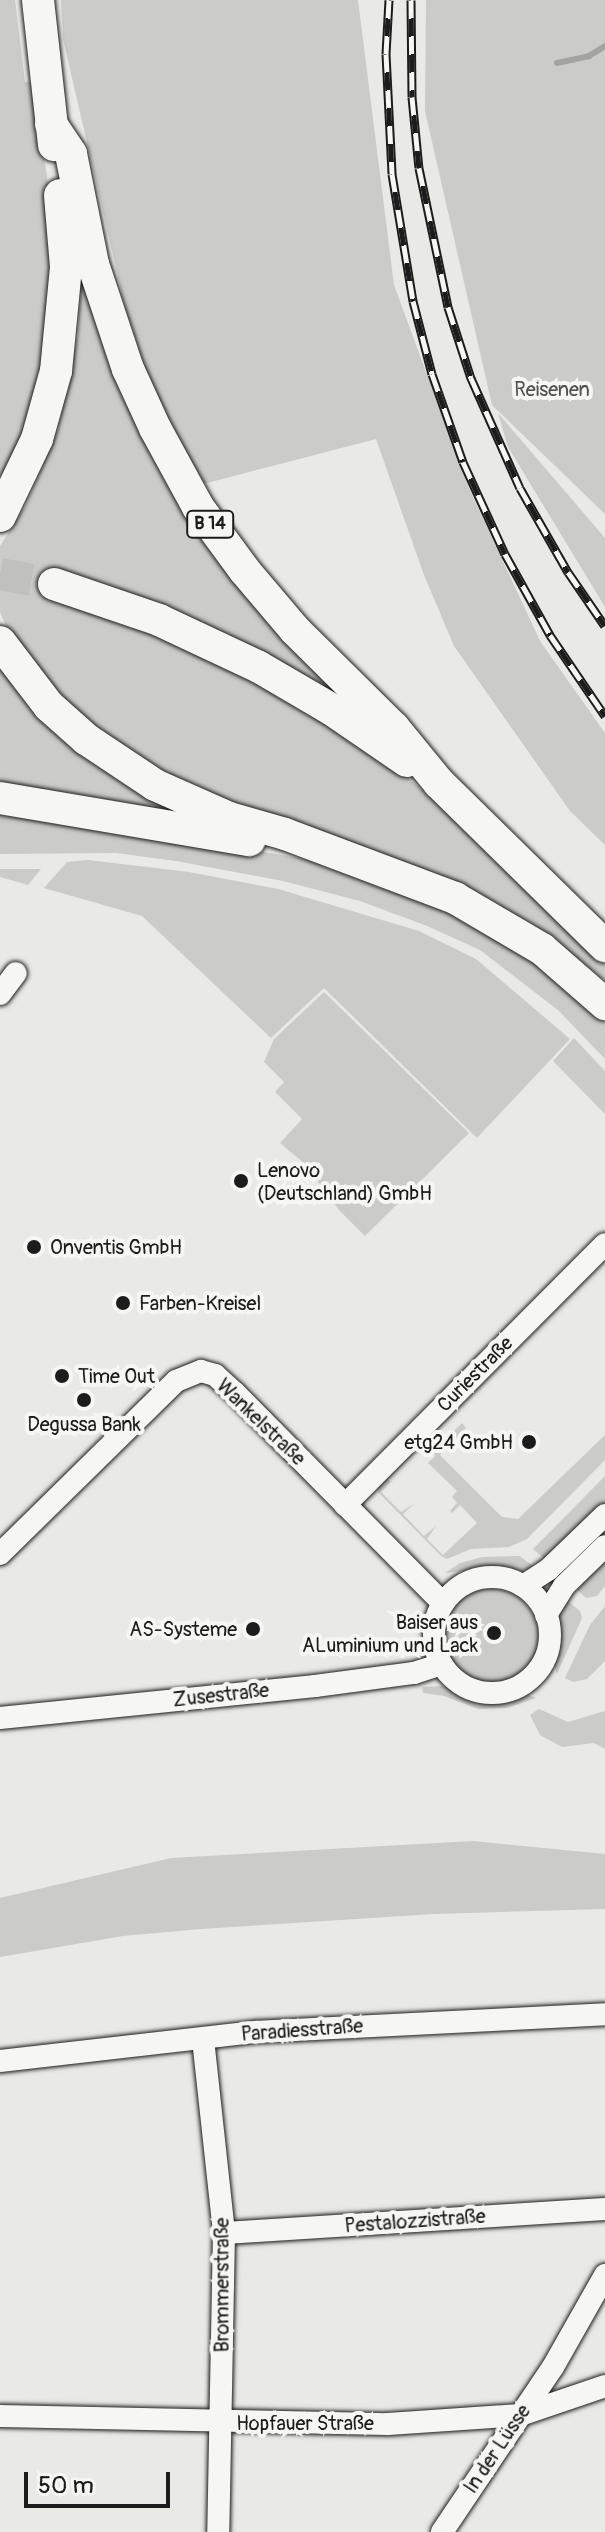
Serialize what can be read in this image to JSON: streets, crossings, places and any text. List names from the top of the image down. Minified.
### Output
{"streets":{"highway":["B 14"],"street":["Curiestraße","Wankelstraße","Zusestraße","Paradiesstraße","Pestalozzistraße","Brommerstraße","Hopfauer Straße","In der Lüsse"]},"crossings":[["Curiestraße","Wankelstraße"],["Wankelstraße","Zusestraße"],["Paradiesstraße","Brommerstraße"],["Pestalozzistraße","Brommerstraße"],["Brommerstraße","Hopfauer Straße"],["Hopfauer Straße","In der Lüsse"]],"parks":["Reisenen"],"places":["Lenovo (Deutschland) GmbH","Onventis GmbH","Farben-Kreisel","Time Out","Degussa Bank","etg24 GmbH","AS-Systeme","Baiser aus ALuminium und Lack"],"scale_bar":"50 m"}
